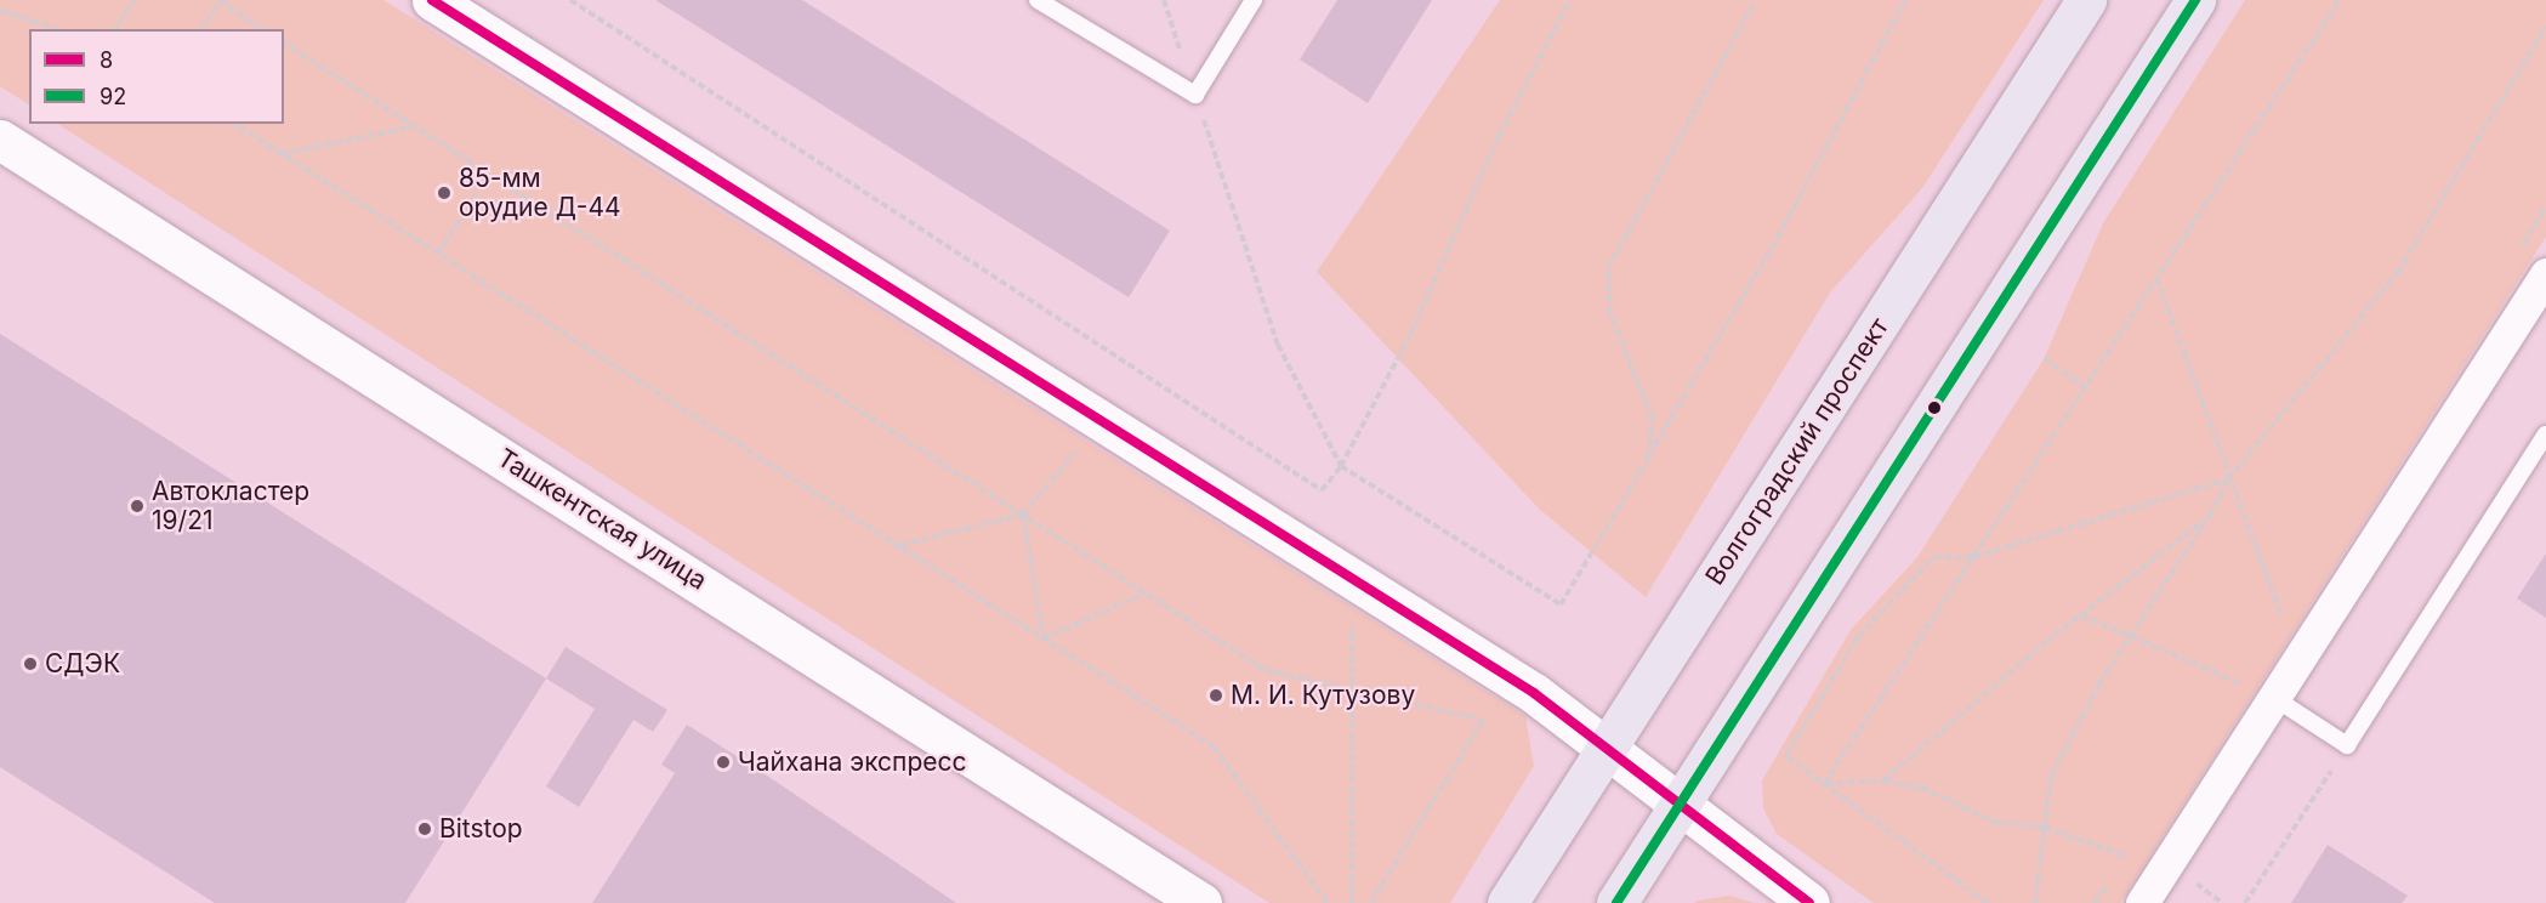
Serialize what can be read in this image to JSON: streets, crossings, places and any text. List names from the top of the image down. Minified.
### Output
{"streets":{"main road":["Волгоградский проспект","Ташкентская улица"]},"places":["85-мм орудие Д-44","Автокластер 19/21","СДЭК","М. И. Кутузову","Чайхана экспресс","Bitstop"],"lines":["transit line 8","transit line 92"],"legend":["8","92"]}
